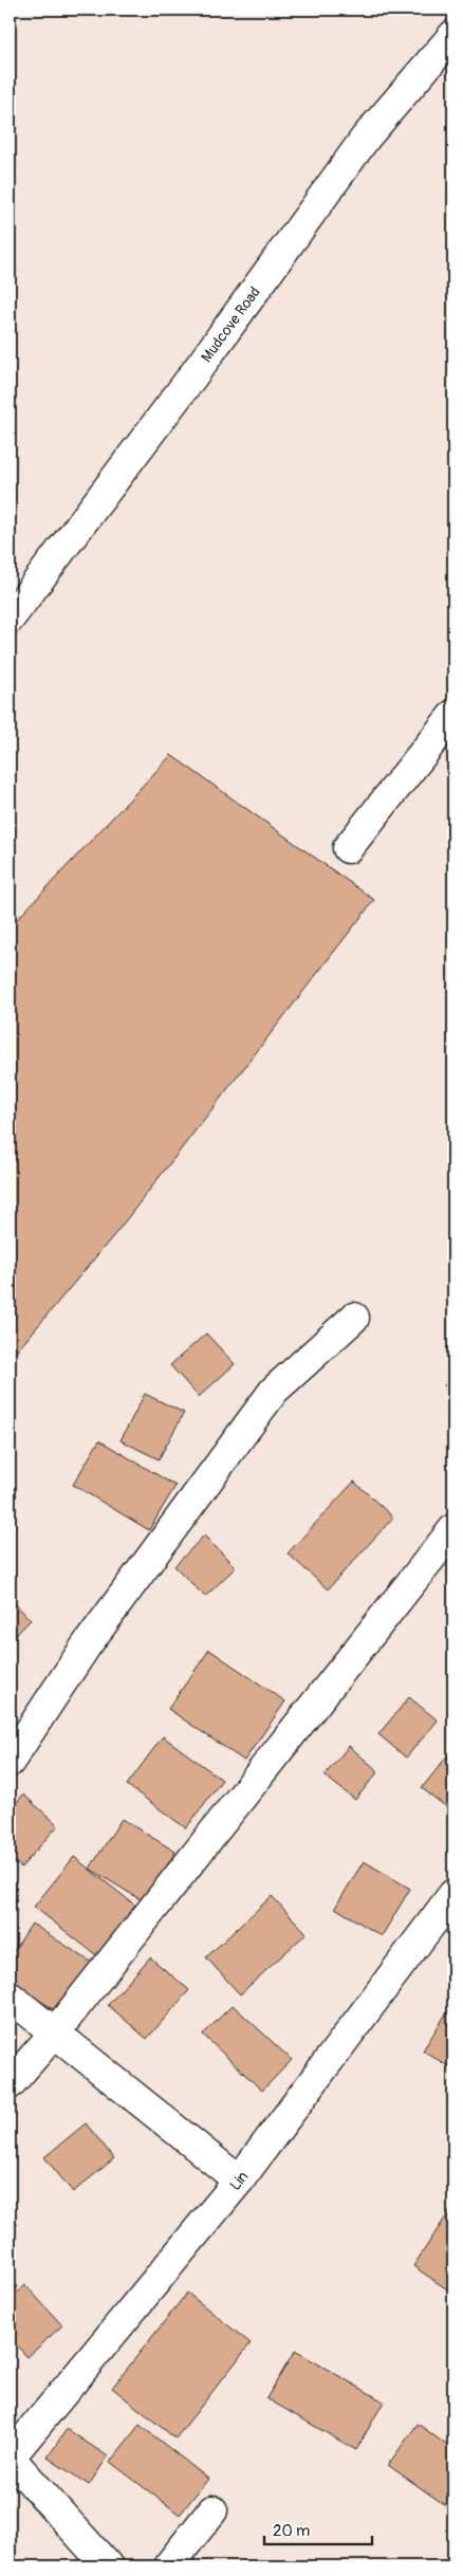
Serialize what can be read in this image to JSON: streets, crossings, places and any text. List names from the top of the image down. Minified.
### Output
{"streets":{"street":["Mudcove Road","Lin"]},"scale_bar":"20 m"}
